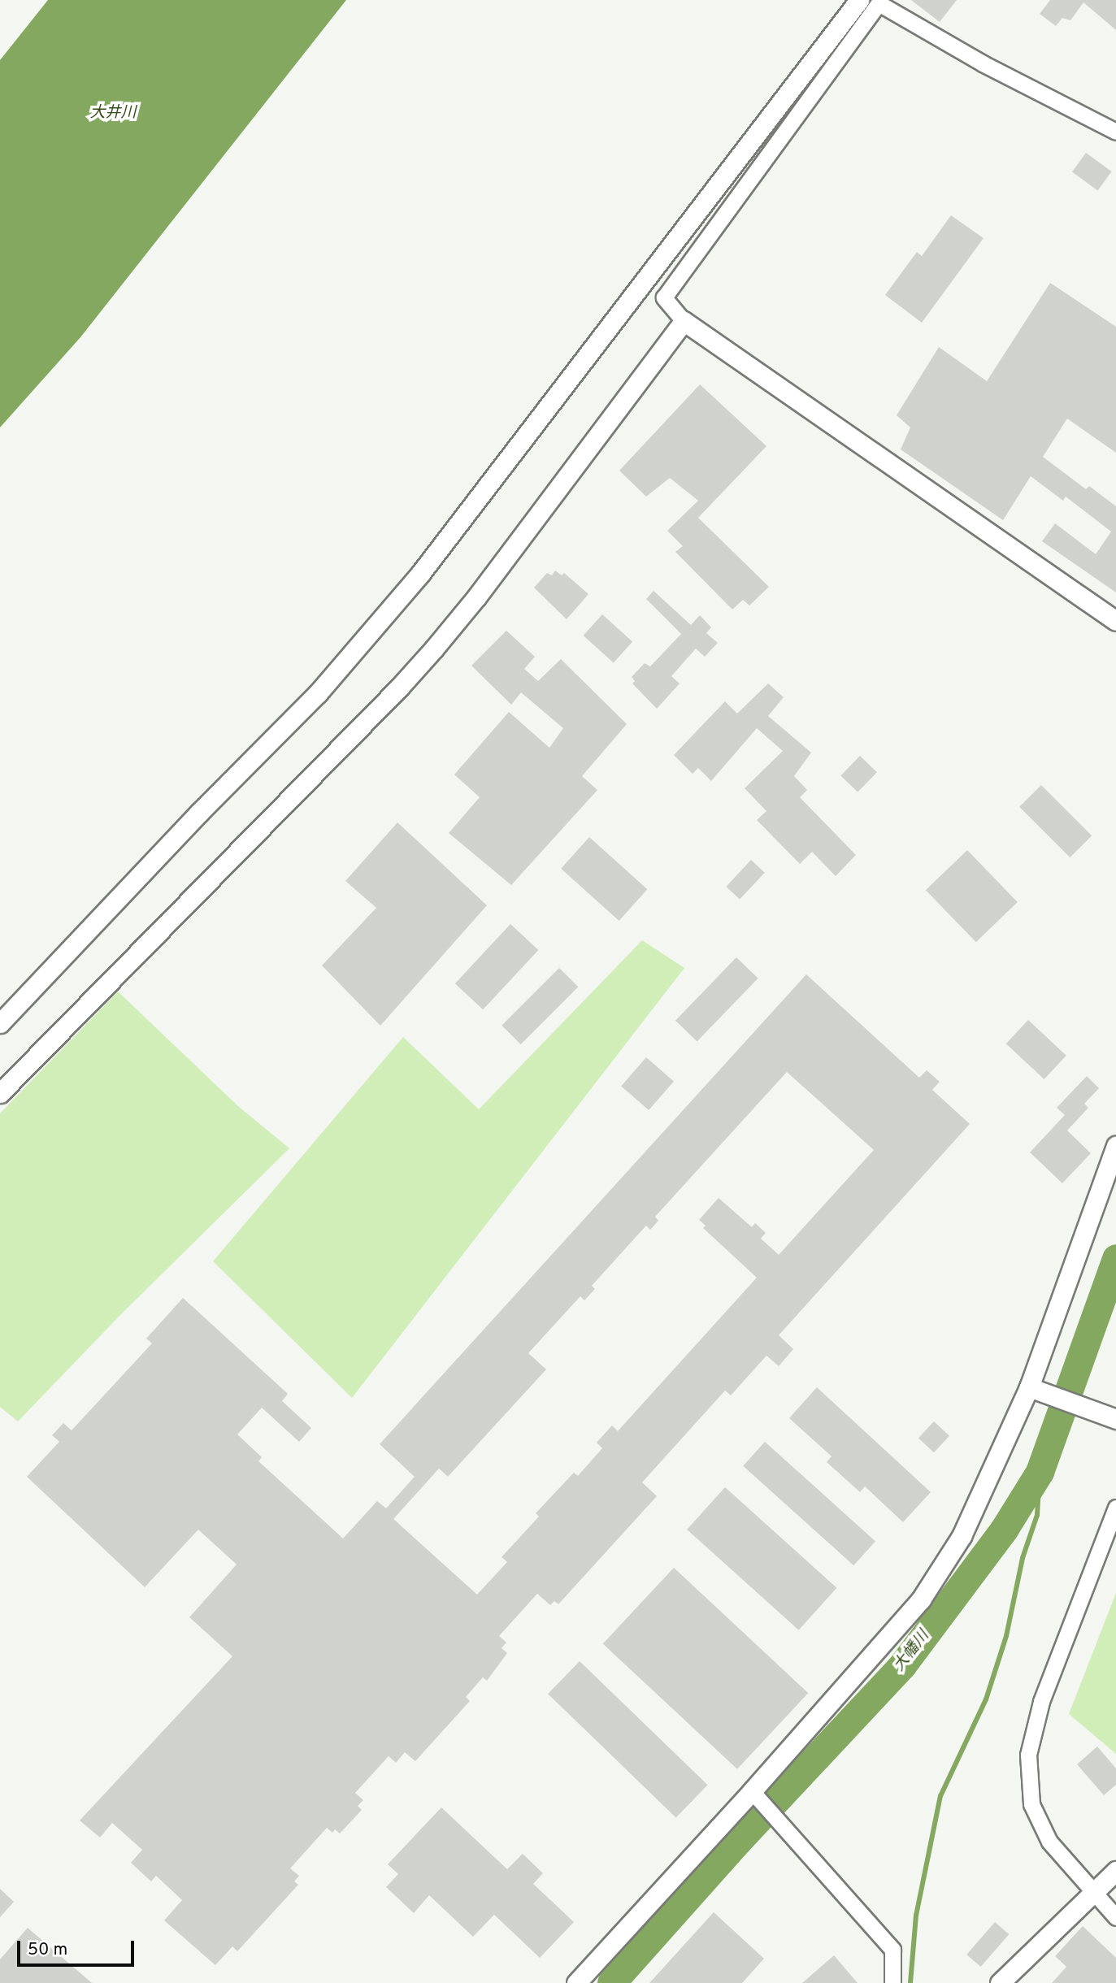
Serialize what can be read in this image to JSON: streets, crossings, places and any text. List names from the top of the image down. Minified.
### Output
{"water":["大井川","大幡川"],"scale_bar":"50 m"}
